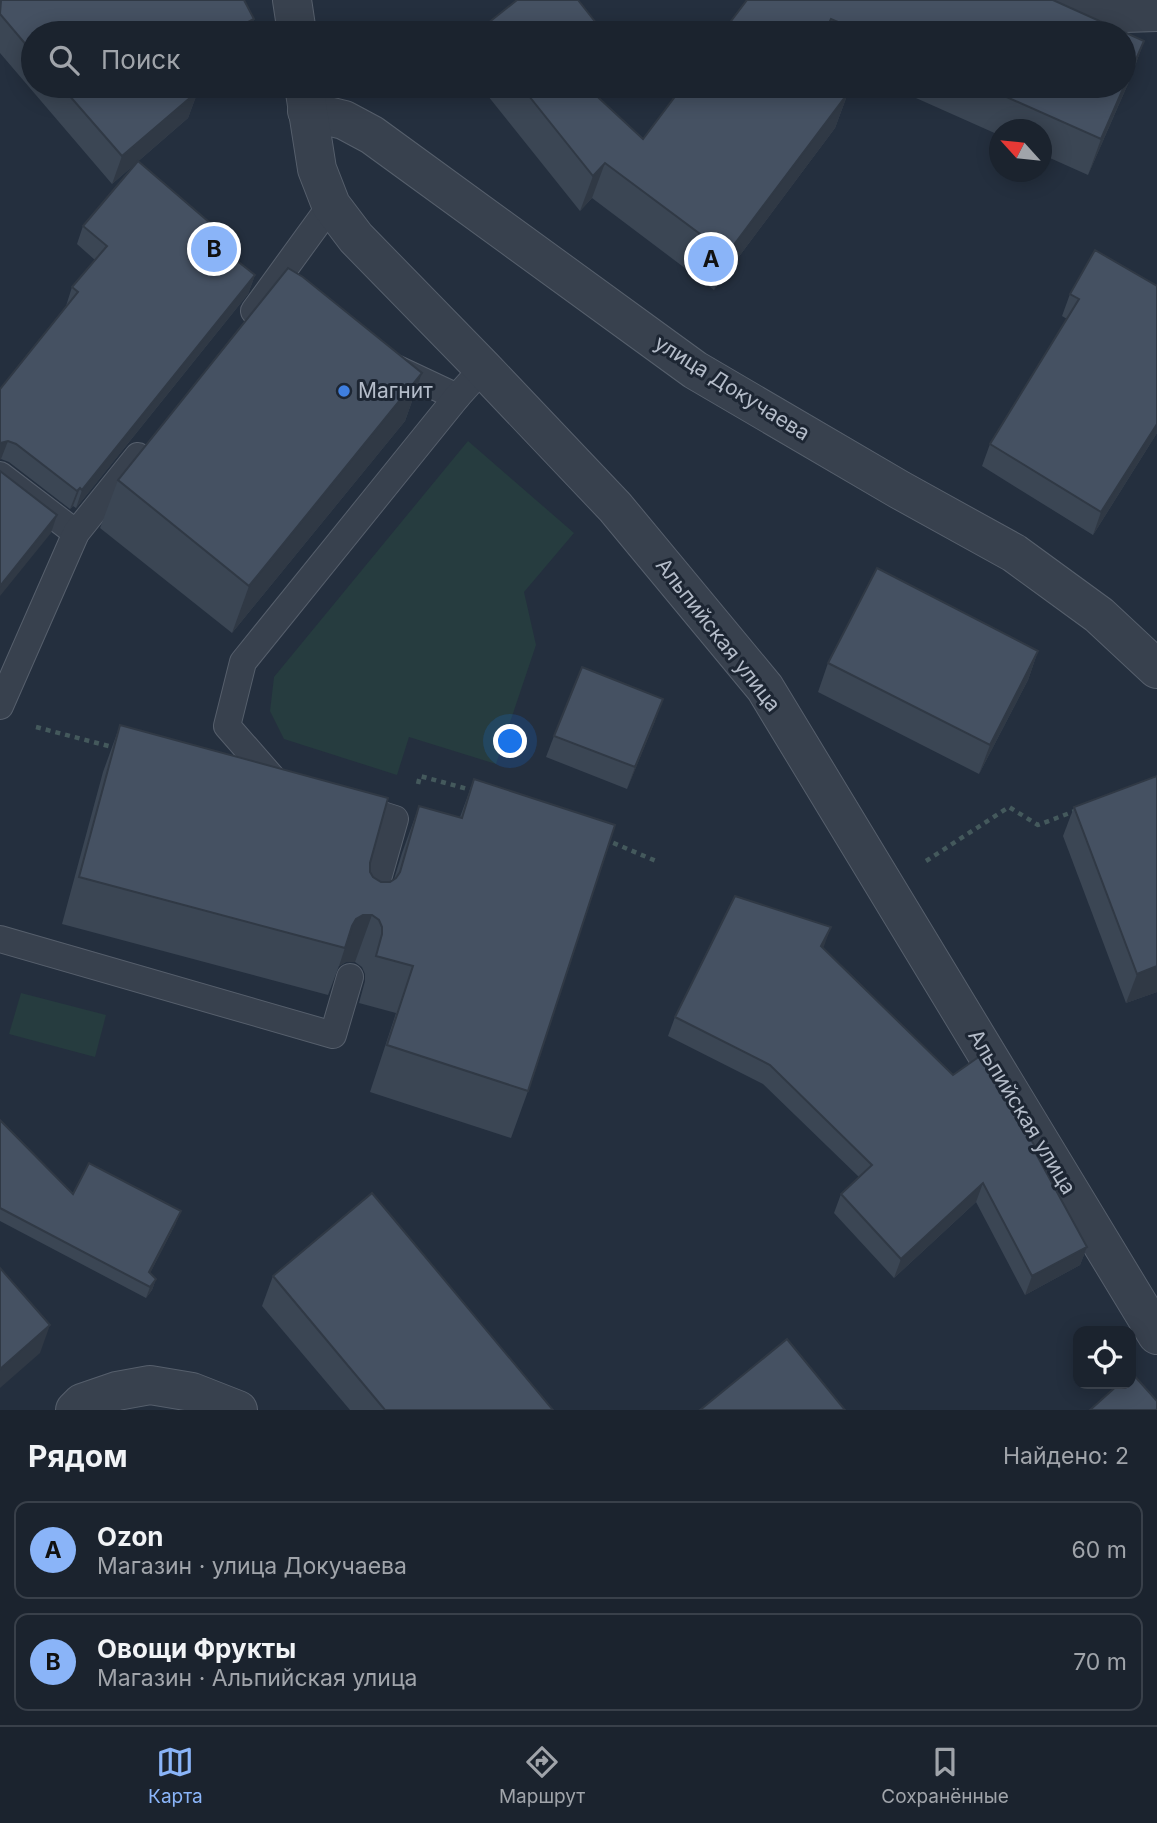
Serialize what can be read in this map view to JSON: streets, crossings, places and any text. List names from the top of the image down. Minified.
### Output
{"streets":{"street":["улица Докучаева","Альпийская улица"]},"crossings":[["улица Докучаева","Альпийская улица"]],"places":["Магнит"],"north":"top left","page":{"search":"Поиск","pins":["B","A"],"heading":["Рядом","Найдено: 2"],"list":[{"mark":"A","name":"Ozon","note":"Магазин · улица Докучаева","value":"60 m"},{"mark":"B","name":"Овощи Фрукты","note":"Магазин · Альпийская улица","value":"70 m"}],"nav":["Карта","Маршрут","Сохранённые"]}}
